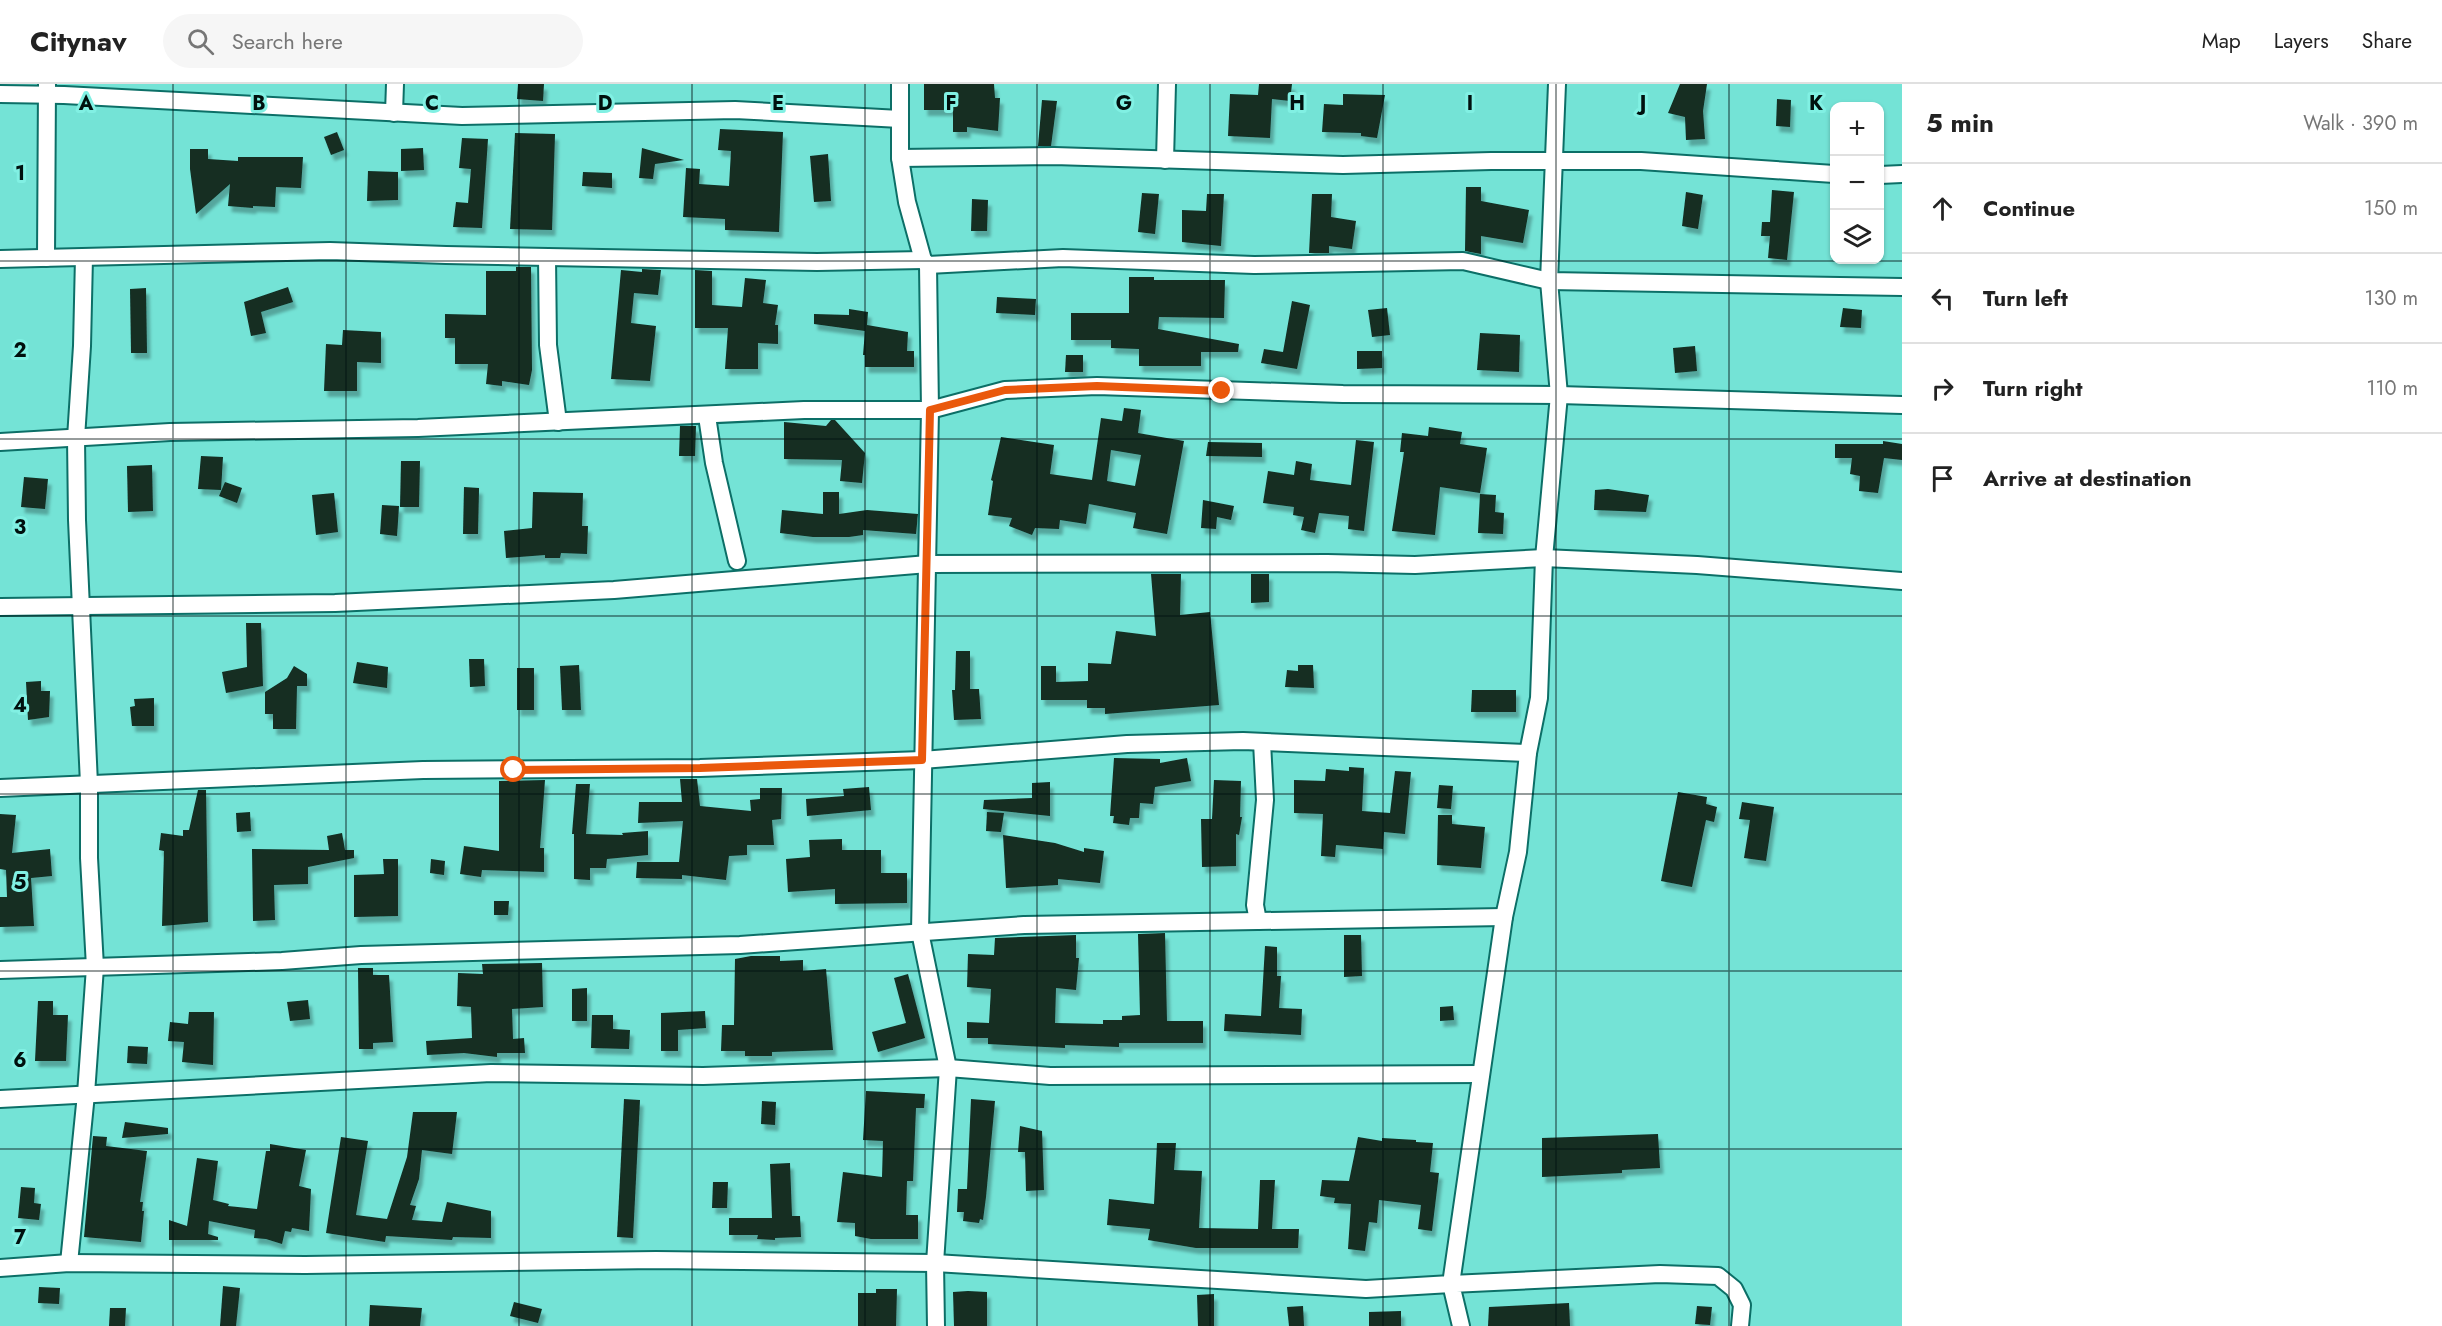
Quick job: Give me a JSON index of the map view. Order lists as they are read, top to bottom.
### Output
{
  "page": {
    "header": "Citynav",
    "search": "Search here",
    "nav": ["Map", "Layers", "Share"],
    "heading": ["5 min", "Walk · 390 m"],
    "map_buttons": ["+", "−"],
    "list": [
      ["Continue", "150 m"],
      ["Turn left", "130 m"],
      ["Turn right", "110 m"],
      "Arrive at destination"
    ]
  },
  "grid": {
    "columns": [
      "A",
      "B",
      "C",
      "D",
      "E",
      "F",
      "G",
      "H",
      "I",
      "J",
      "K"
    ],
    "rows": [
      "1",
      "2",
      "3",
      "4",
      "5",
      "6",
      "7"
    ]
  }
}
